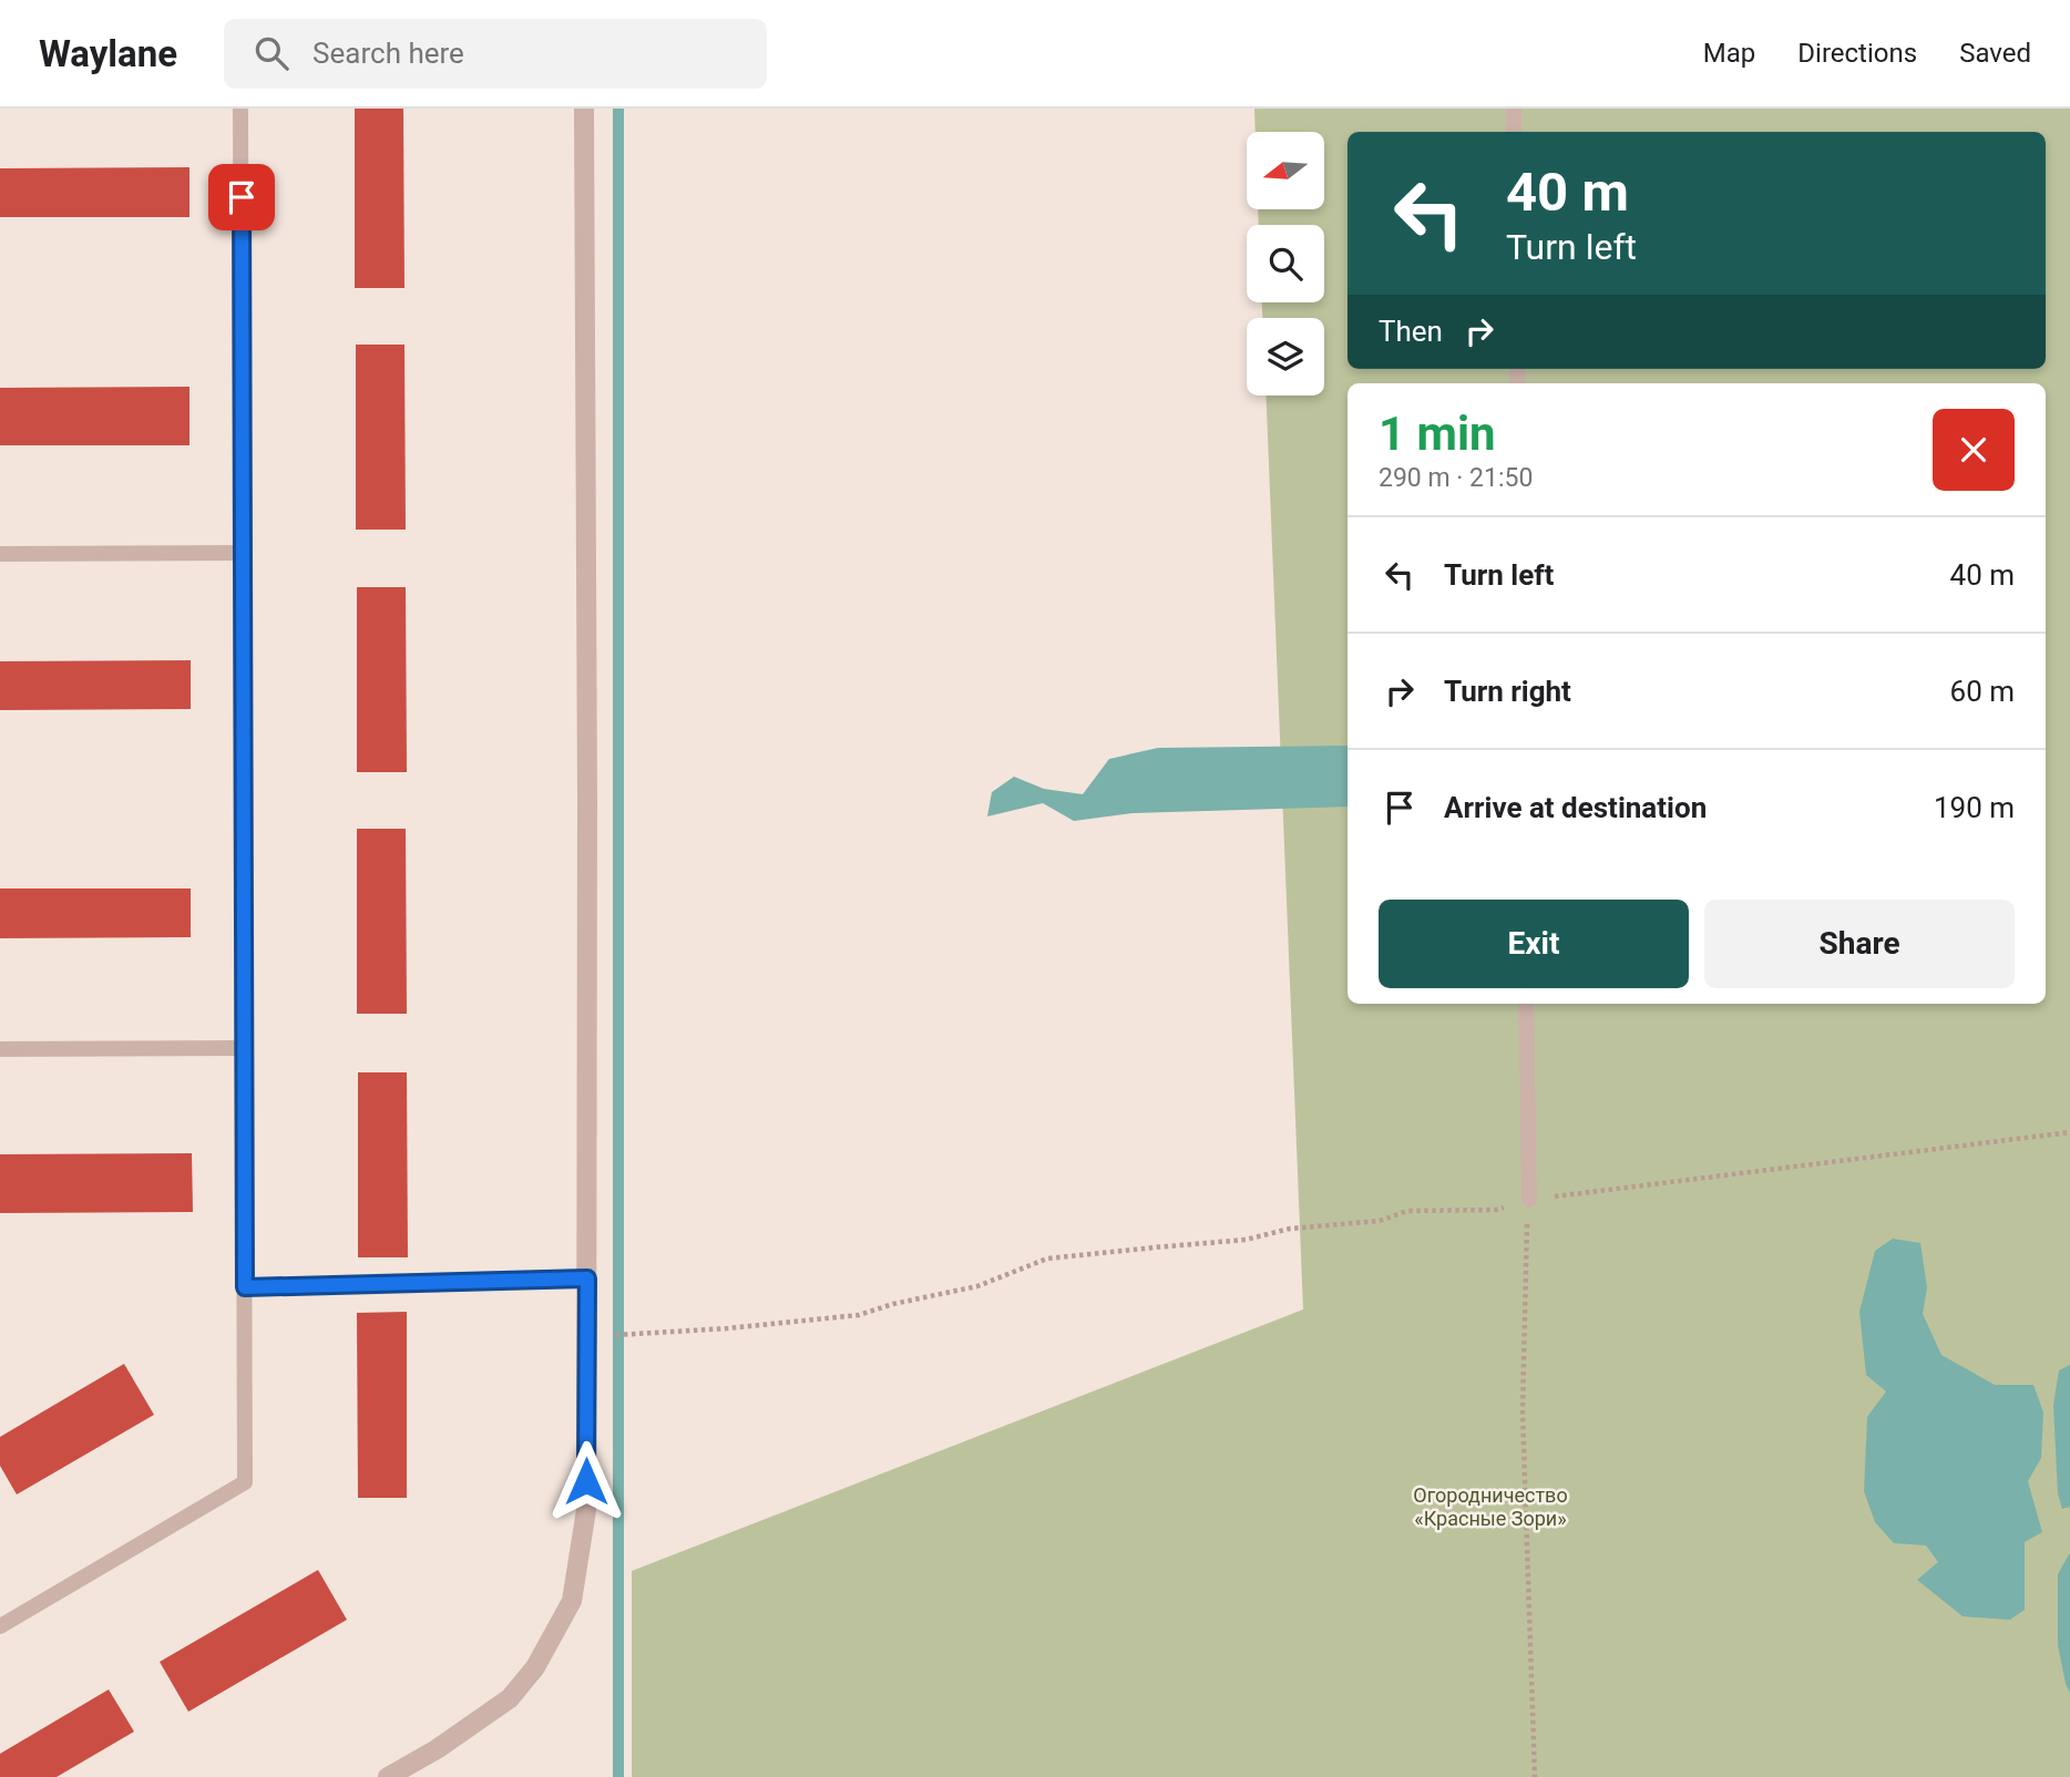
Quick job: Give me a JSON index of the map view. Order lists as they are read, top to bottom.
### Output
{
  "parks": ["Огородничество «Красные Зори»"],
  "north": "left",
  "page": {
    "header": "Waylane",
    "search": "Search here",
    "nav": ["Map", "Directions", "Saved"],
    "turn": ["40 m", "Turn left"],
    "then": "Then",
    "heading": ["1 min", "290 m · 21:50"],
    "list": [
      {
        "name": "Turn left",
        "value": "40 m"
      },
      {
        "name": "Turn right",
        "value": "60 m"
      },
      {
        "name": "Arrive at destination",
        "value": "190 m"
      }
    ],
    "buttons": ["Exit", "Share"]
  }
}
